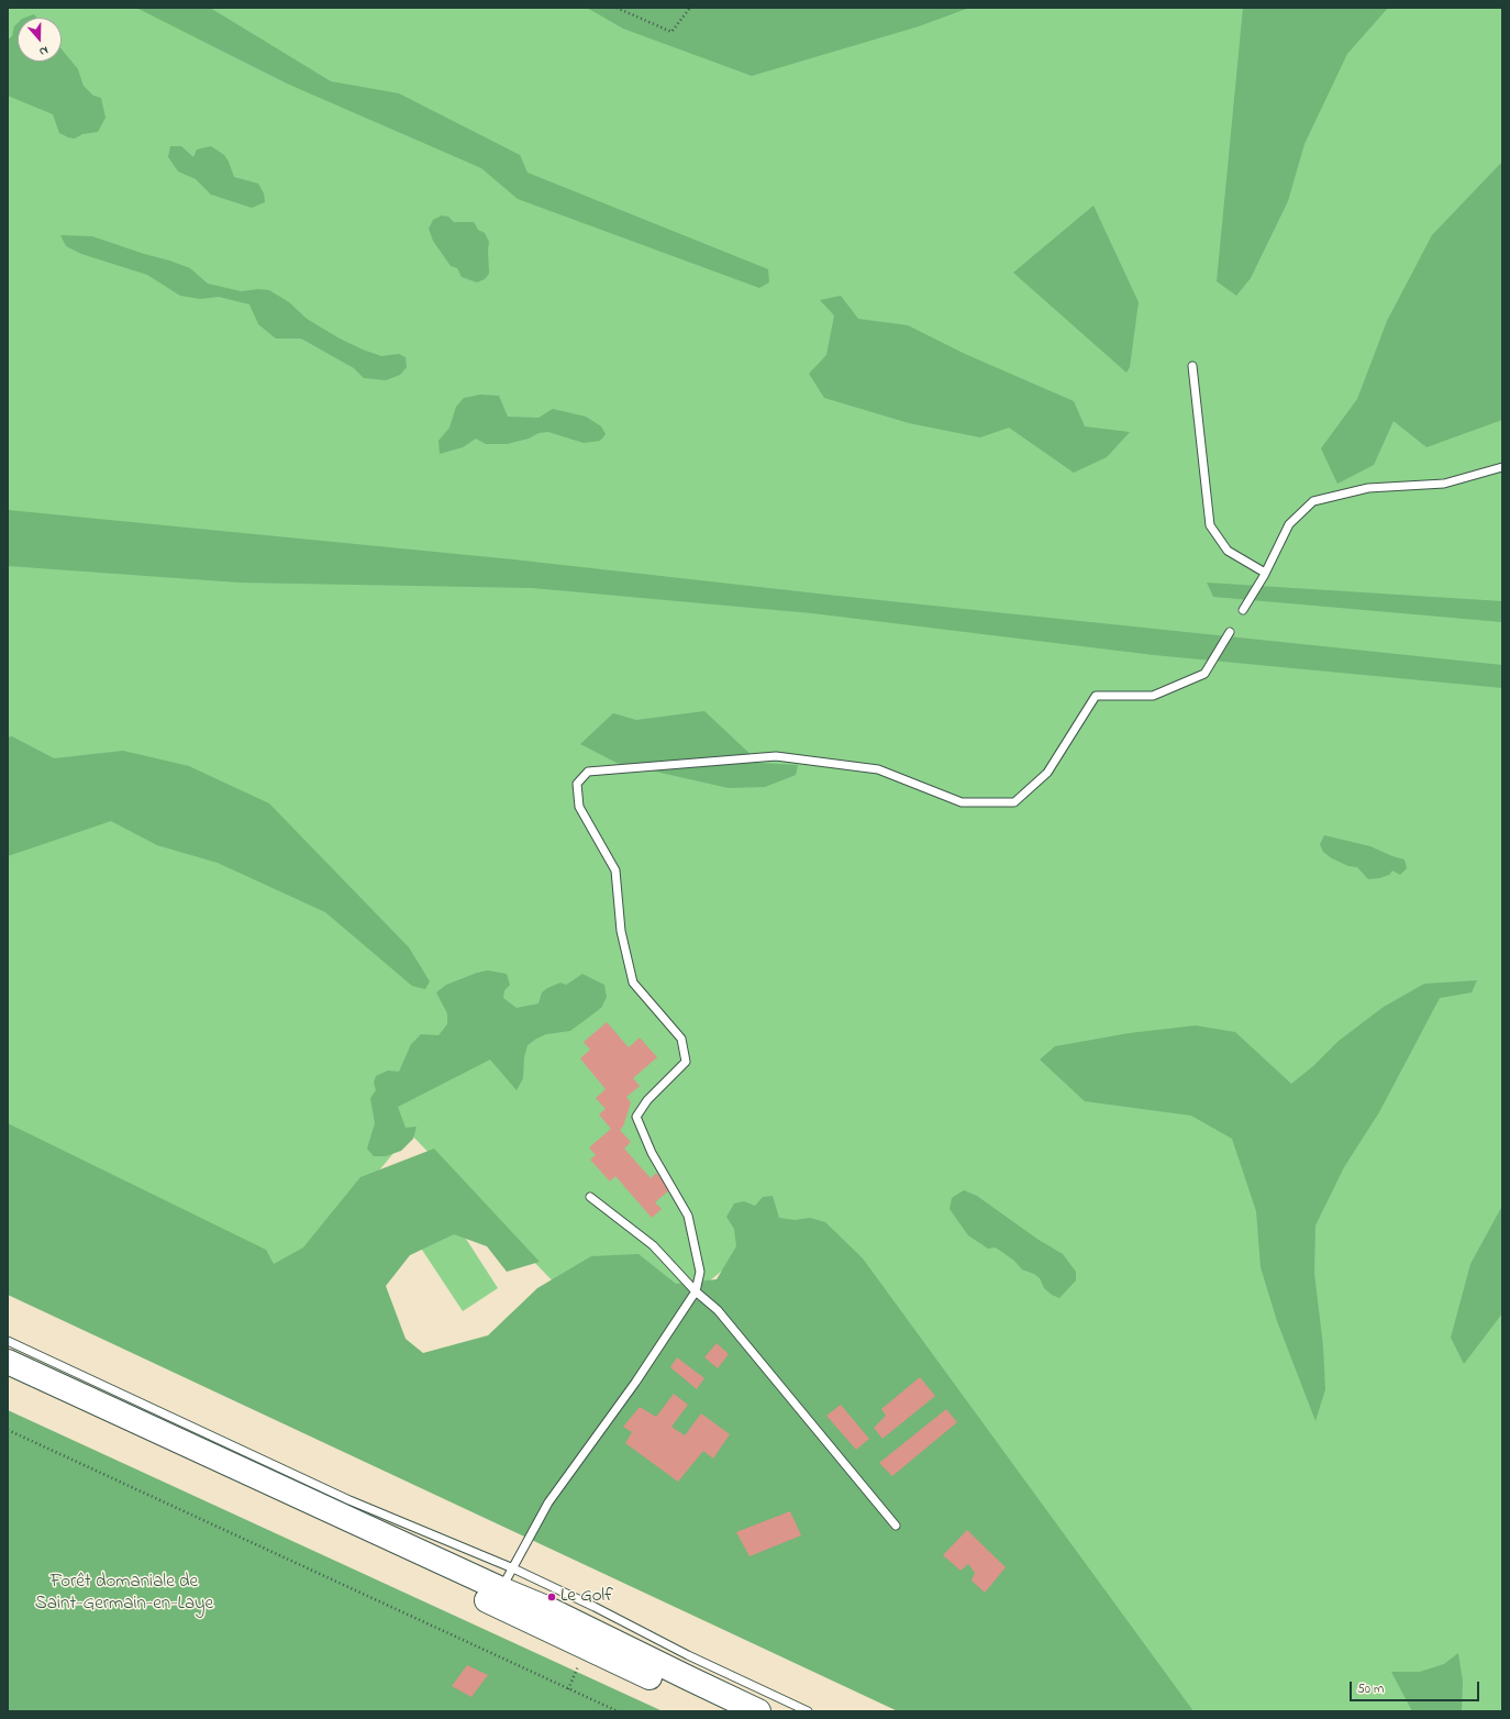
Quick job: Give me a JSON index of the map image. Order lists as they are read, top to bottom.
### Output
{
  "parks": ["Forêt domaniale de Saint-Germain-en-Laye"],
  "places": ["Le Golf"],
  "scale_bar": "50 m",
  "north": "bottom"
}
